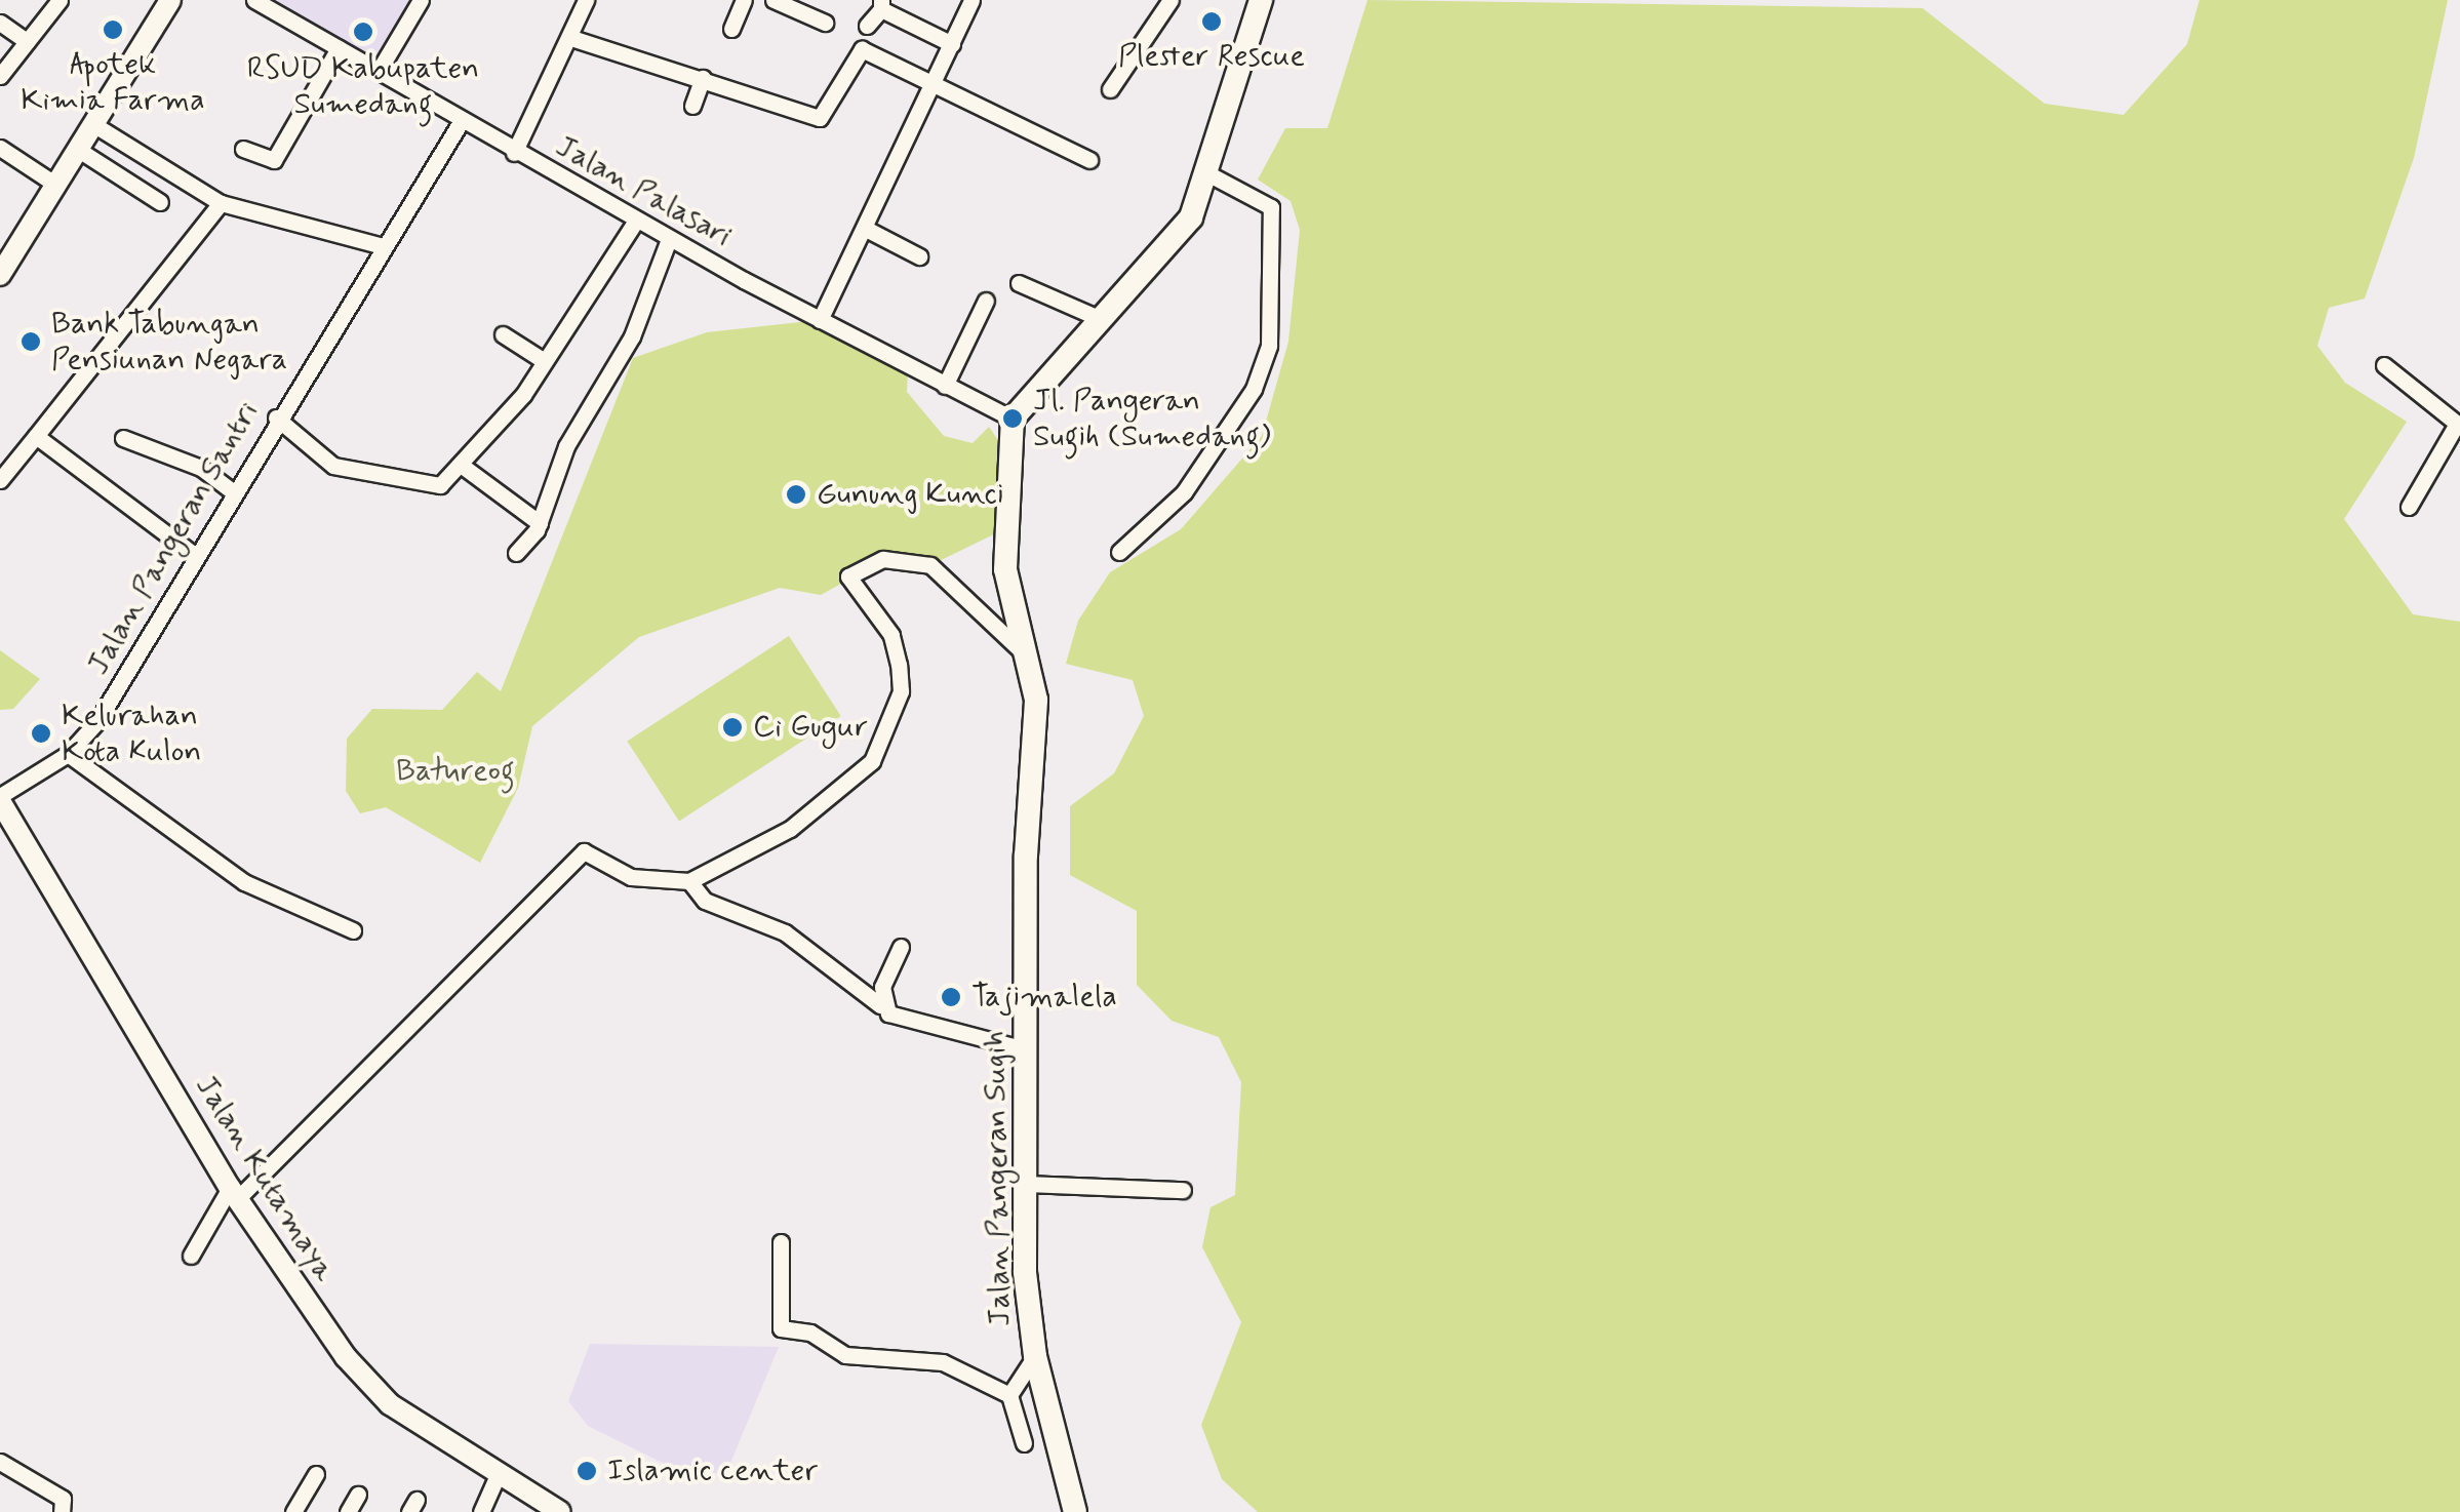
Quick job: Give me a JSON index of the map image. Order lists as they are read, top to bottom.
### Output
{
  "streets": {
    "highway": ["Jalan Pangeran Sugih"],
    "main road": ["Jalan Kutamaya"],
    "street": ["Jalan Palasari", "Jalan Pangeran Santri"]
  },
  "crossings": [
    ["Jalan Palasari", "Jalan Pangeran Santri"],
    ["Jalan Palasari", "Jalan Pangeran Sugih"],
    ["Jalan Pangeran Santri", "Jalan Kutamaya"]
  ],
  "parks": ["Batureog"],
  "places": [
    "Plester Rescue",
    "Apotek Kimia Farma",
    "RSUD Kabupaten Sumedang",
    "Bank Tabungan Pensiunan Negara",
    "Jl. Pangeran Sugih (Sumedang)",
    "Gunung Kunci",
    "Ci Gugur",
    "Kelurahan Kota Kulon",
    "Tajimalela",
    "Islamic center"
  ]
}
